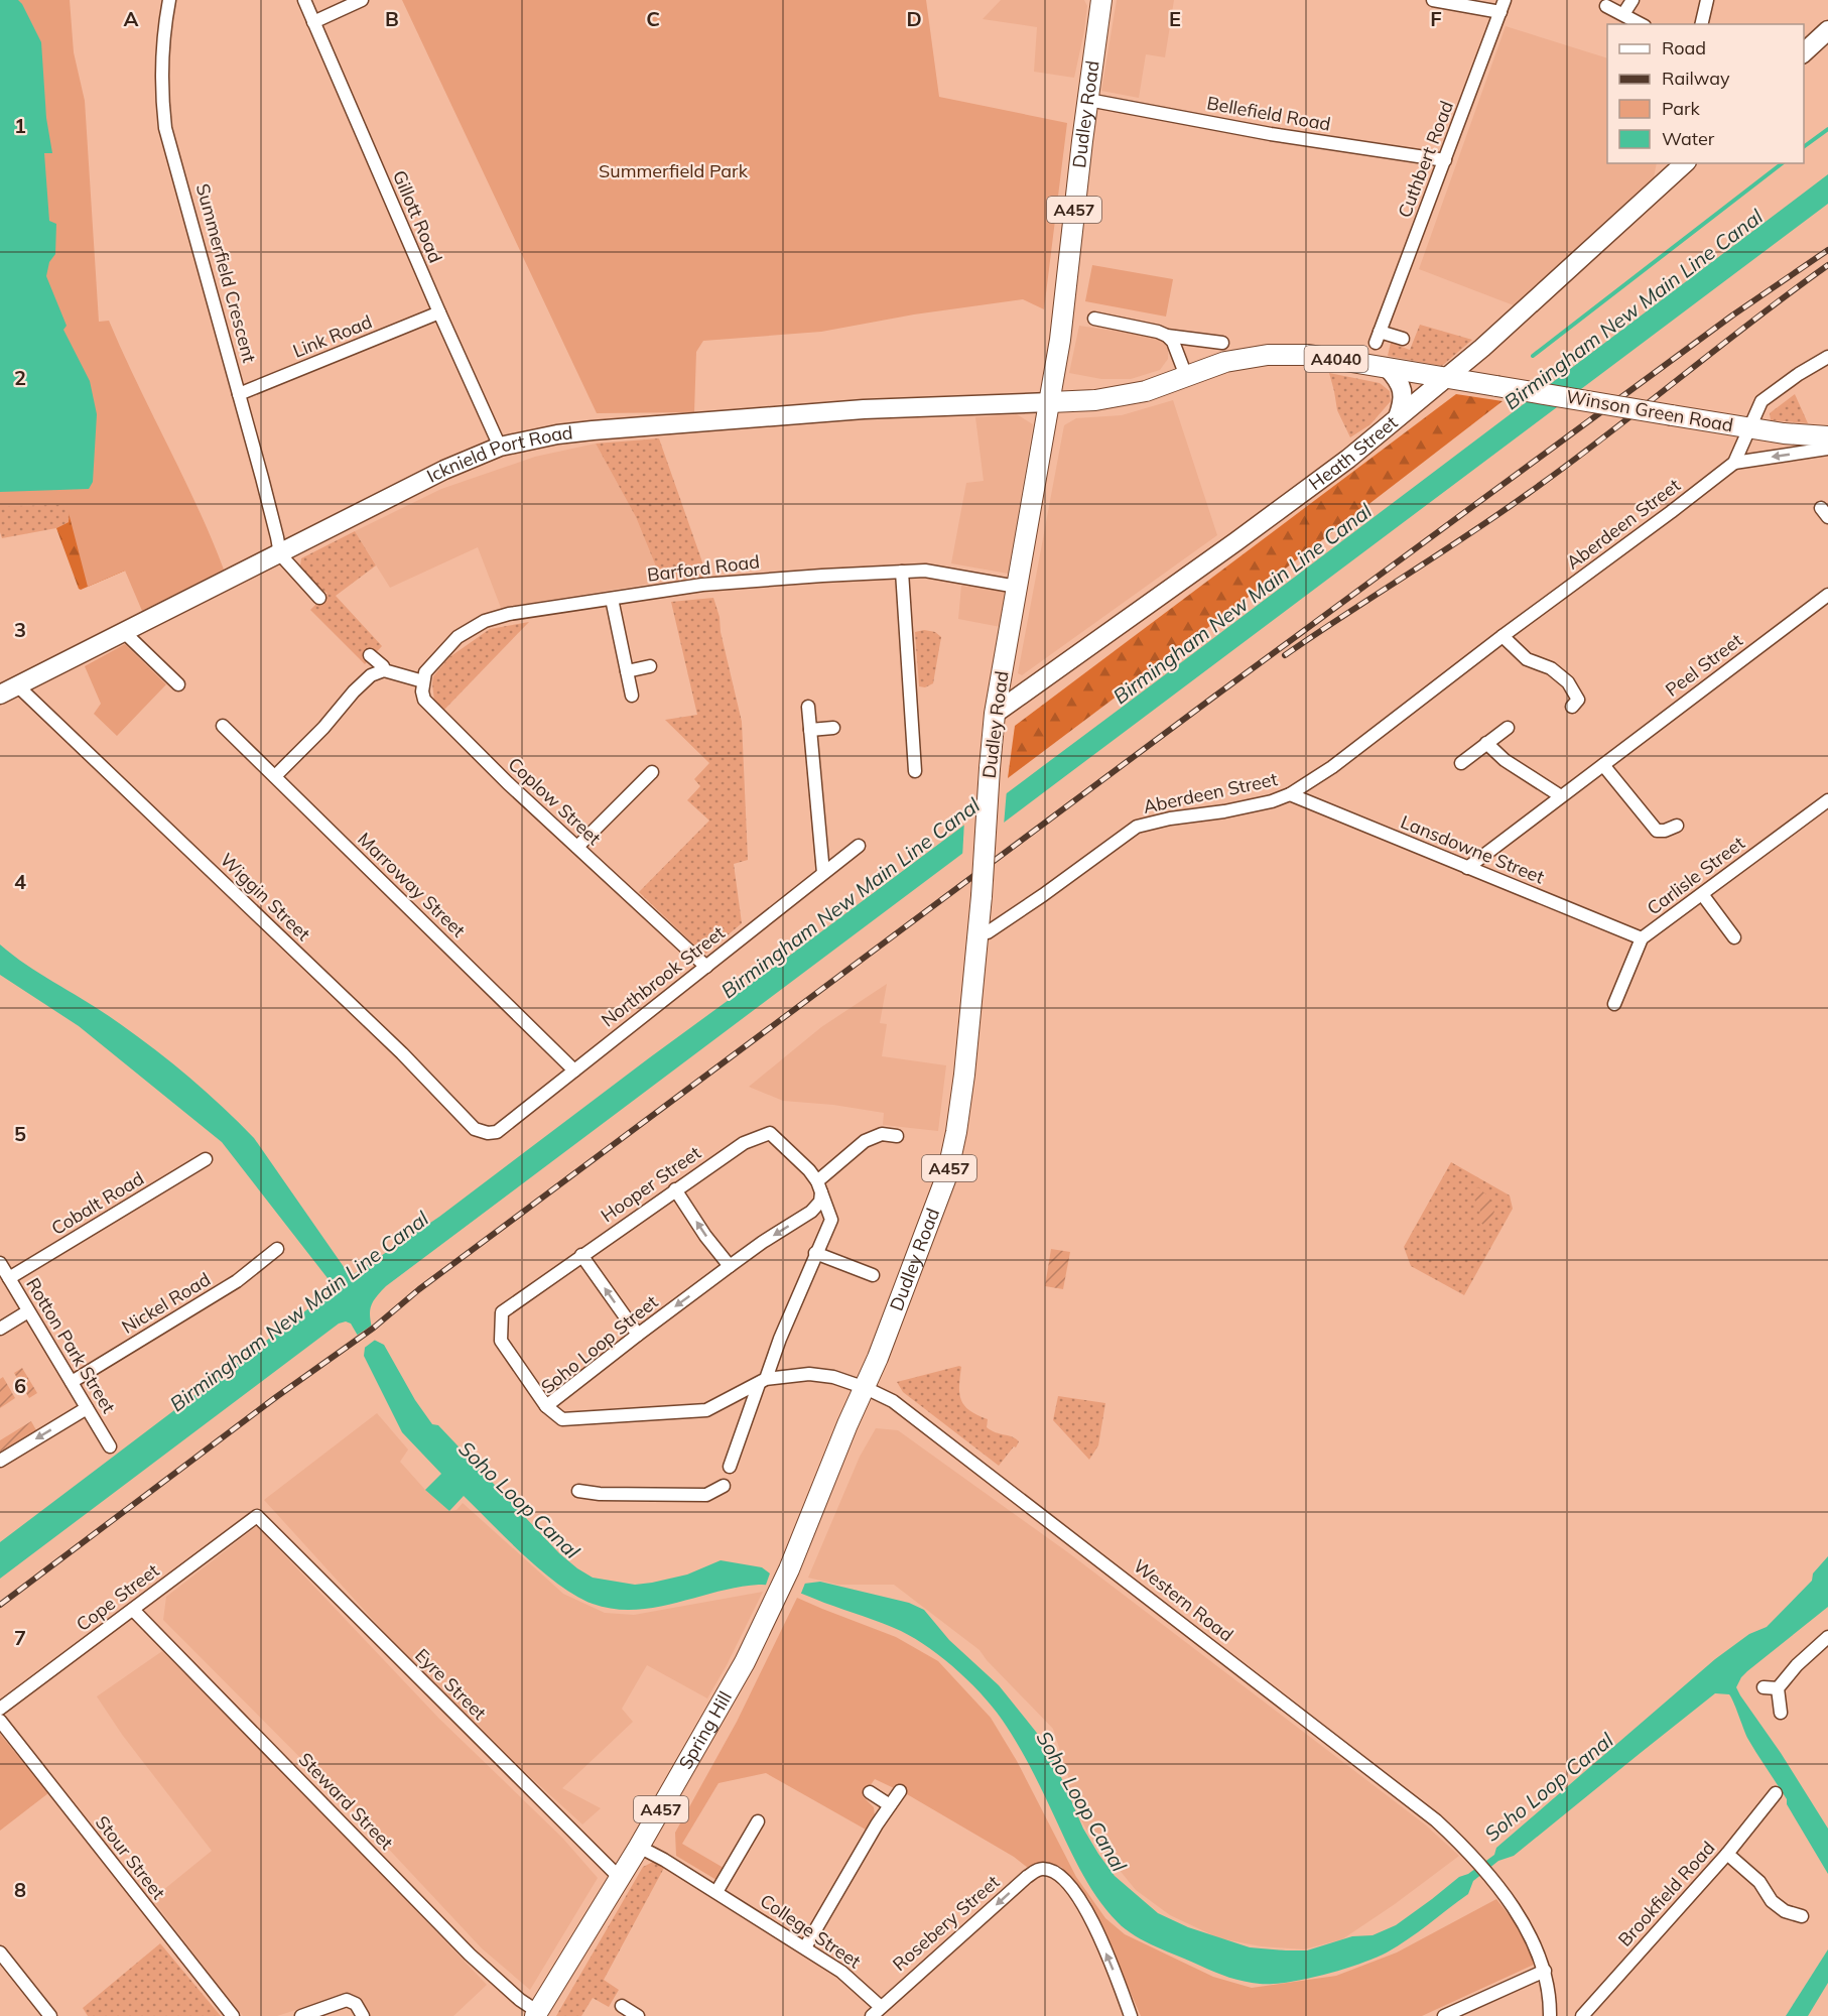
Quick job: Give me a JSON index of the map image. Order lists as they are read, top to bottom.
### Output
{
  "streets": {
    "main road": [
      "Dudley Road",
      "A457",
      "A4040",
      "Winson Green Road",
      "Heath Street",
      "Icknield Port Road",
      "Spring Hill"
    ],
    "street": [
      "Bellefield Road",
      "Cuthbert Road",
      "Gillott Road",
      "Summerfield Crescent",
      "Link Road",
      "Aberdeen Street",
      "Barford Road",
      "Peel Street",
      "Coplow Street",
      "Lansdowne Street",
      "Carlisle Street",
      "Marroway Street",
      "Wiggin Street",
      "Northbrook Street",
      "Hooper Street",
      "Cobalt Road",
      "Nickel Road",
      "Soho Loop Street",
      "Rotton Park Street",
      "Cope Street",
      "Western Road",
      "Eyre Street",
      "Steward Street",
      "Stour Street",
      "Brookfield Road",
      "Rosebery Street",
      "College Street"
    ]
  },
  "crossings": [
    ["Bellefield Road", "Dudley Road"],
    ["Bellefield Road", "Cuthbert Road"],
    ["Dudley Road", "Winson Green Road"],
    ["Dudley Road", "Heath Street"],
    ["Dudley Road", "Icknield Port Road"],
    ["Dudley Road", "Aberdeen Street"],
    ["Dudley Road", "Barford Road"],
    ["Dudley Road", "Soho Loop Street"],
    ["Dudley Road", "Western Road"],
    ["Dudley Road", "Spring Hill"],
    ["Gillott Road", "Link Road"],
    ["Gillott Road", "Icknield Port Road"],
    ["Summerfield Crescent", "Link Road"],
    ["Summerfield Crescent", "Icknield Port Road"],
    ["Winson Green Road", "Heath Street"],
    ["Winson Green Road", "Icknield Port Road"],
    ["Winson Green Road", "Aberdeen Street"],
    ["Icknield Port Road", "Wiggin Street"],
    ["Aberdeen Street", "Lansdowne Street"],
    ["Barford Road", "Coplow Street"],
    ["Peel Street", "Lansdowne Street"],
    ["Coplow Street", "Northbrook Street"],
    ["Lansdowne Street", "Carlisle Street"],
    ["Marroway Street", "Northbrook Street"],
    ["Wiggin Street", "Northbrook Street"],
    ["Hooper Street", "Soho Loop Street"],
    ["Cobalt Road", "Rotton Park Street"],
    ["Nickel Road", "Rotton Park Street"],
    ["Soho Loop Street", "Western Road"],
    ["Cope Street", "Eyre Street"],
    ["Cope Street", "Steward Street"],
    ["Eyre Street", "Spring Hill"],
    ["Spring Hill", "Steward Street"],
    ["Spring Hill", "College Street"],
    ["Rosebery Street", "College Street"]
  ],
  "water": ["Birmingham New Main Line Canal", "Soho Loop Canal"],
  "parks": ["Summerfield Park"],
  "legend": [
    "Road",
    "Railway",
    "Park",
    "Water"
  ],
  "grid": {
    "columns": [
      "A",
      "B",
      "C",
      "D",
      "E",
      "F"
    ],
    "rows": [
      "1",
      "2",
      "3",
      "4",
      "5",
      "6",
      "7",
      "8"
    ]
  }
}
